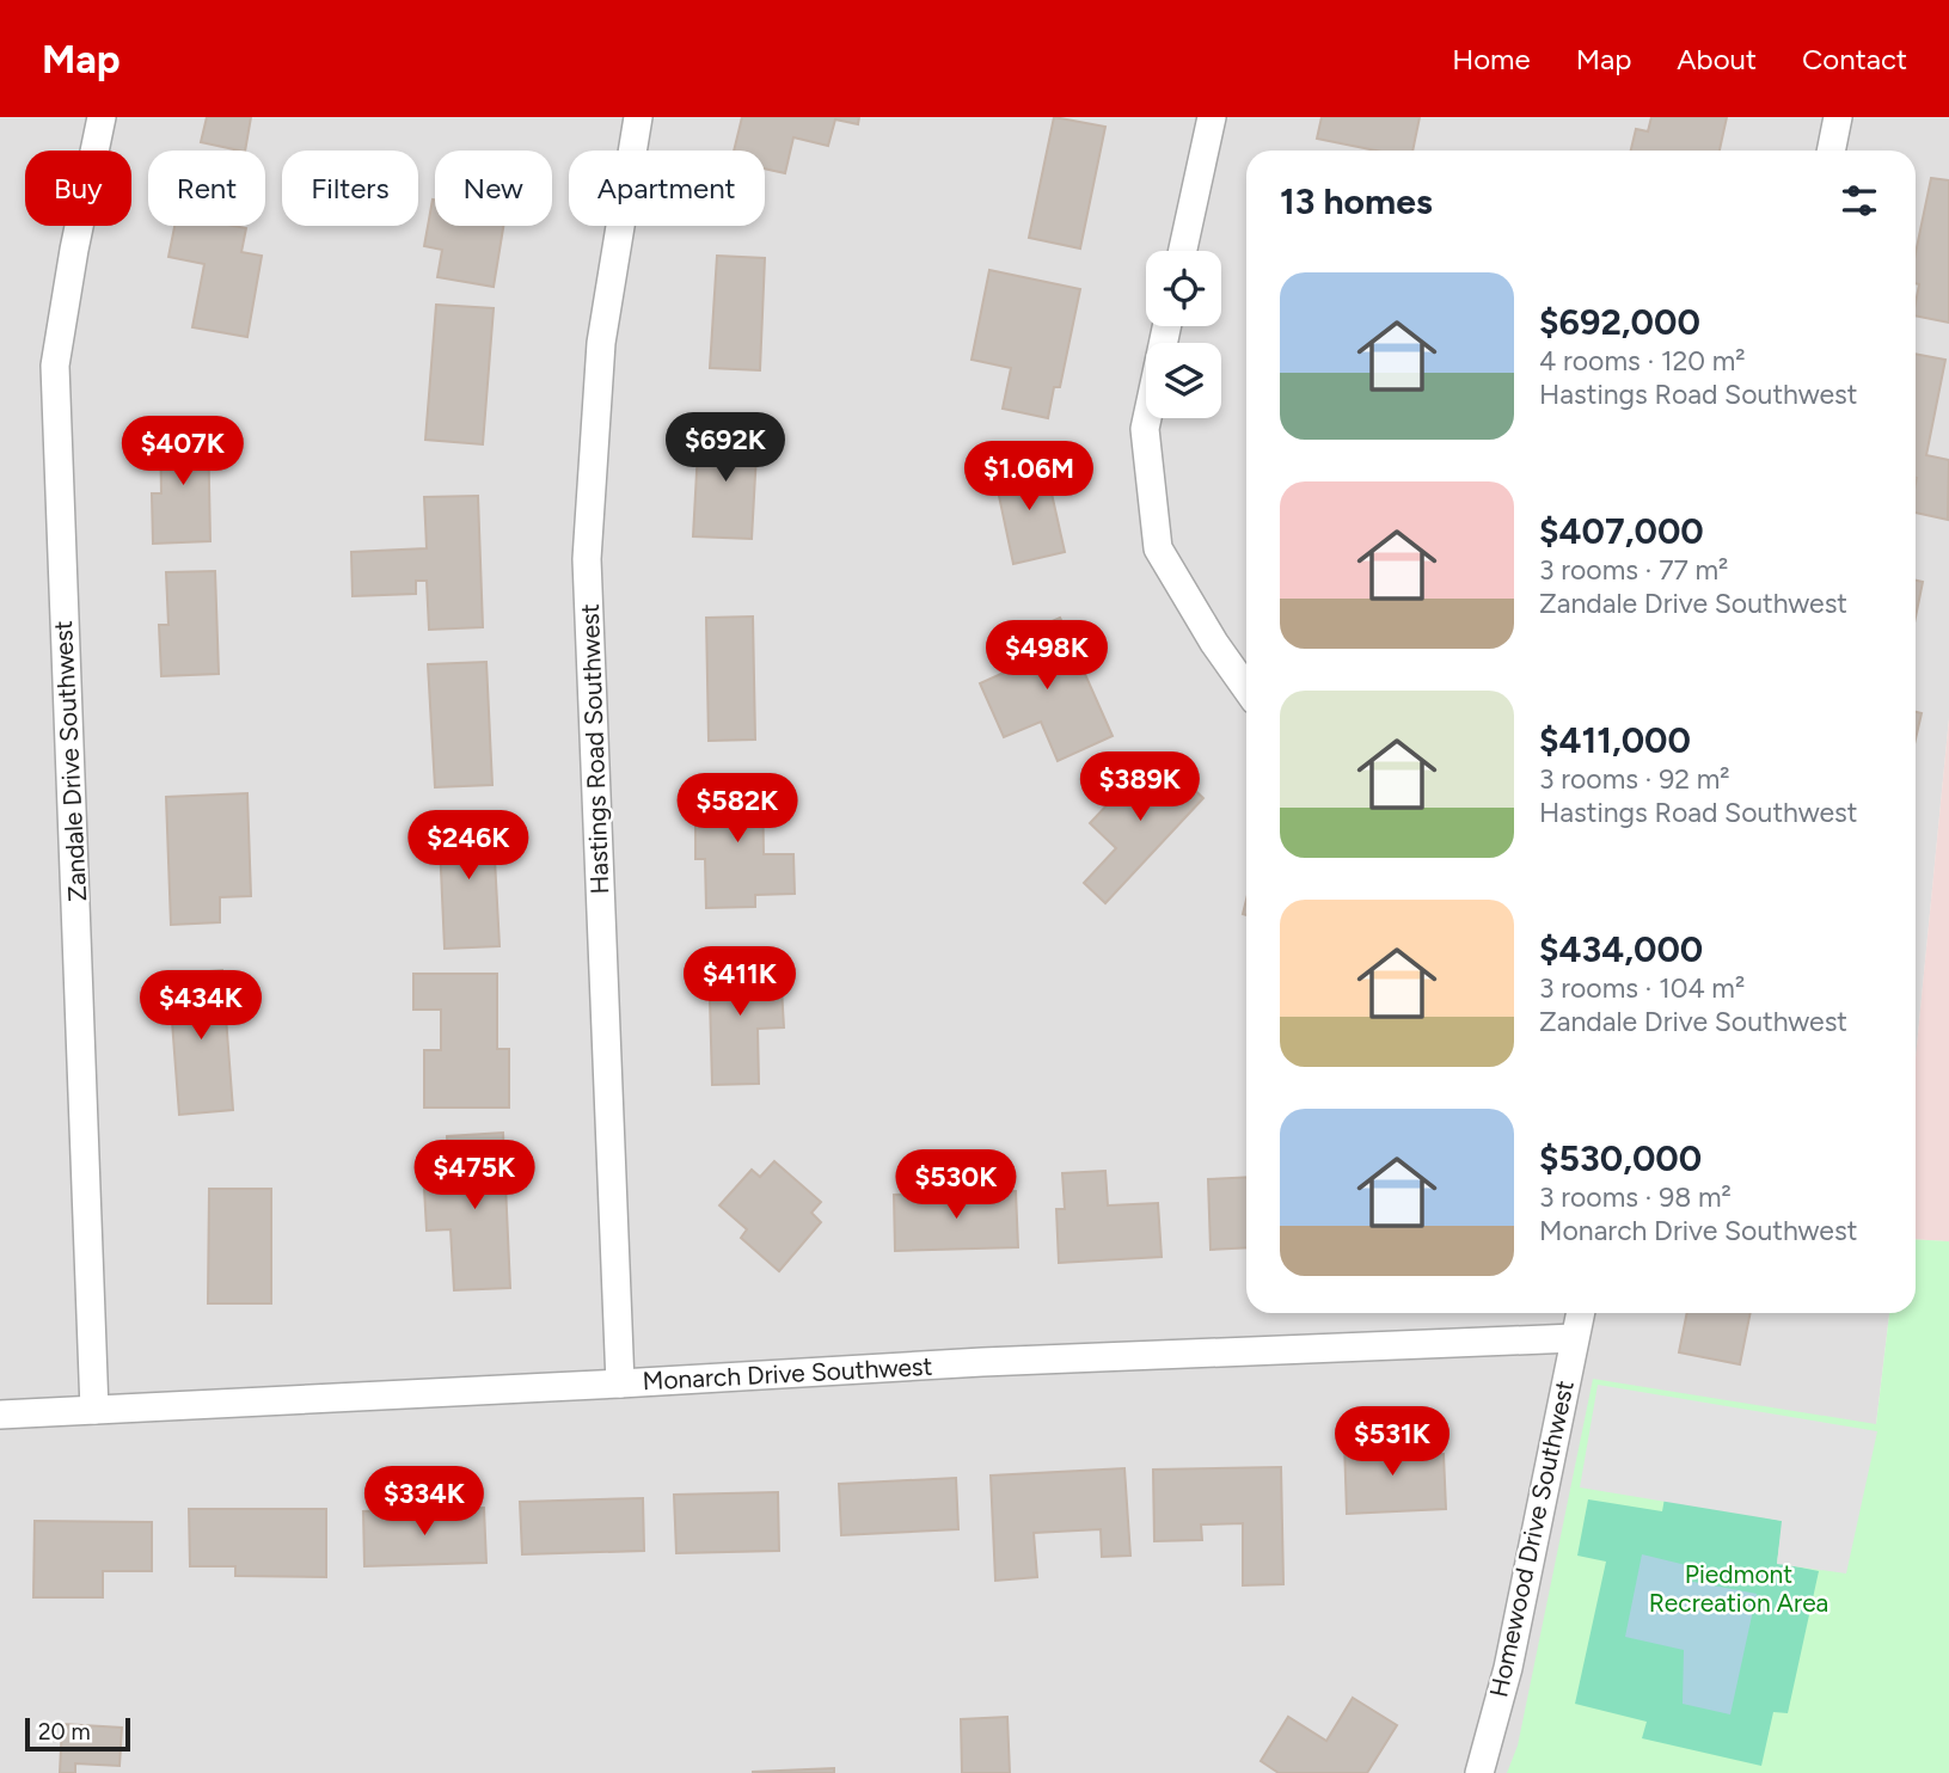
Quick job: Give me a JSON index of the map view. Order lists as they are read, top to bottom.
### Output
{
  "streets": {
    "street": [
      "Hastings Road Southwest",
      "Zandale Drive Southwest",
      "Monarch Drive Southwest",
      "Homewood Drive Southwest"
    ]
  },
  "crossings": [
    ["Hastings Road Southwest", "Monarch Drive Southwest"],
    ["Zandale Drive Southwest", "Monarch Drive Southwest"],
    ["Monarch Drive Southwest", "Homewood Drive Southwest"]
  ],
  "parks": ["Piedmont Recreation Area"],
  "scale_bar": "20 m",
  "page": {
    "header": "Map",
    "nav": [
      "Home",
      "Map",
      "About",
      "Contact"
    ],
    "chip": [
      "Buy",
      "Rent",
      "Filters",
      "New",
      "Apartment"
    ],
    "heading": "13 homes",
    "list": [
      {
        "name": "$692,000",
        "note": "4 rooms · 120 m² · Hastings Road Southwest"
      },
      {
        "name": "$407,000",
        "note": "3 rooms · 77 m² · Zandale Drive Southwest"
      },
      {
        "name": "$411,000",
        "note": "3 rooms · 92 m² · Hastings Road Southwest"
      },
      {
        "name": "$434,000",
        "note": "3 rooms · 104 m² · Zandale Drive Southwest"
      },
      {
        "name": "$530,000",
        "note": "3 rooms · 98 m² · Monarch Drive Southwest"
      }
    ],
    "price": [
      "$692K",
      "$407K",
      "$1.06M",
      "$498K",
      "$389K",
      "$582K",
      "$246K",
      "$411K",
      "$434K",
      "$475K",
      "$530K",
      "$531K",
      "$334K"
    ],
    "scale": "20 m"
  }
}
